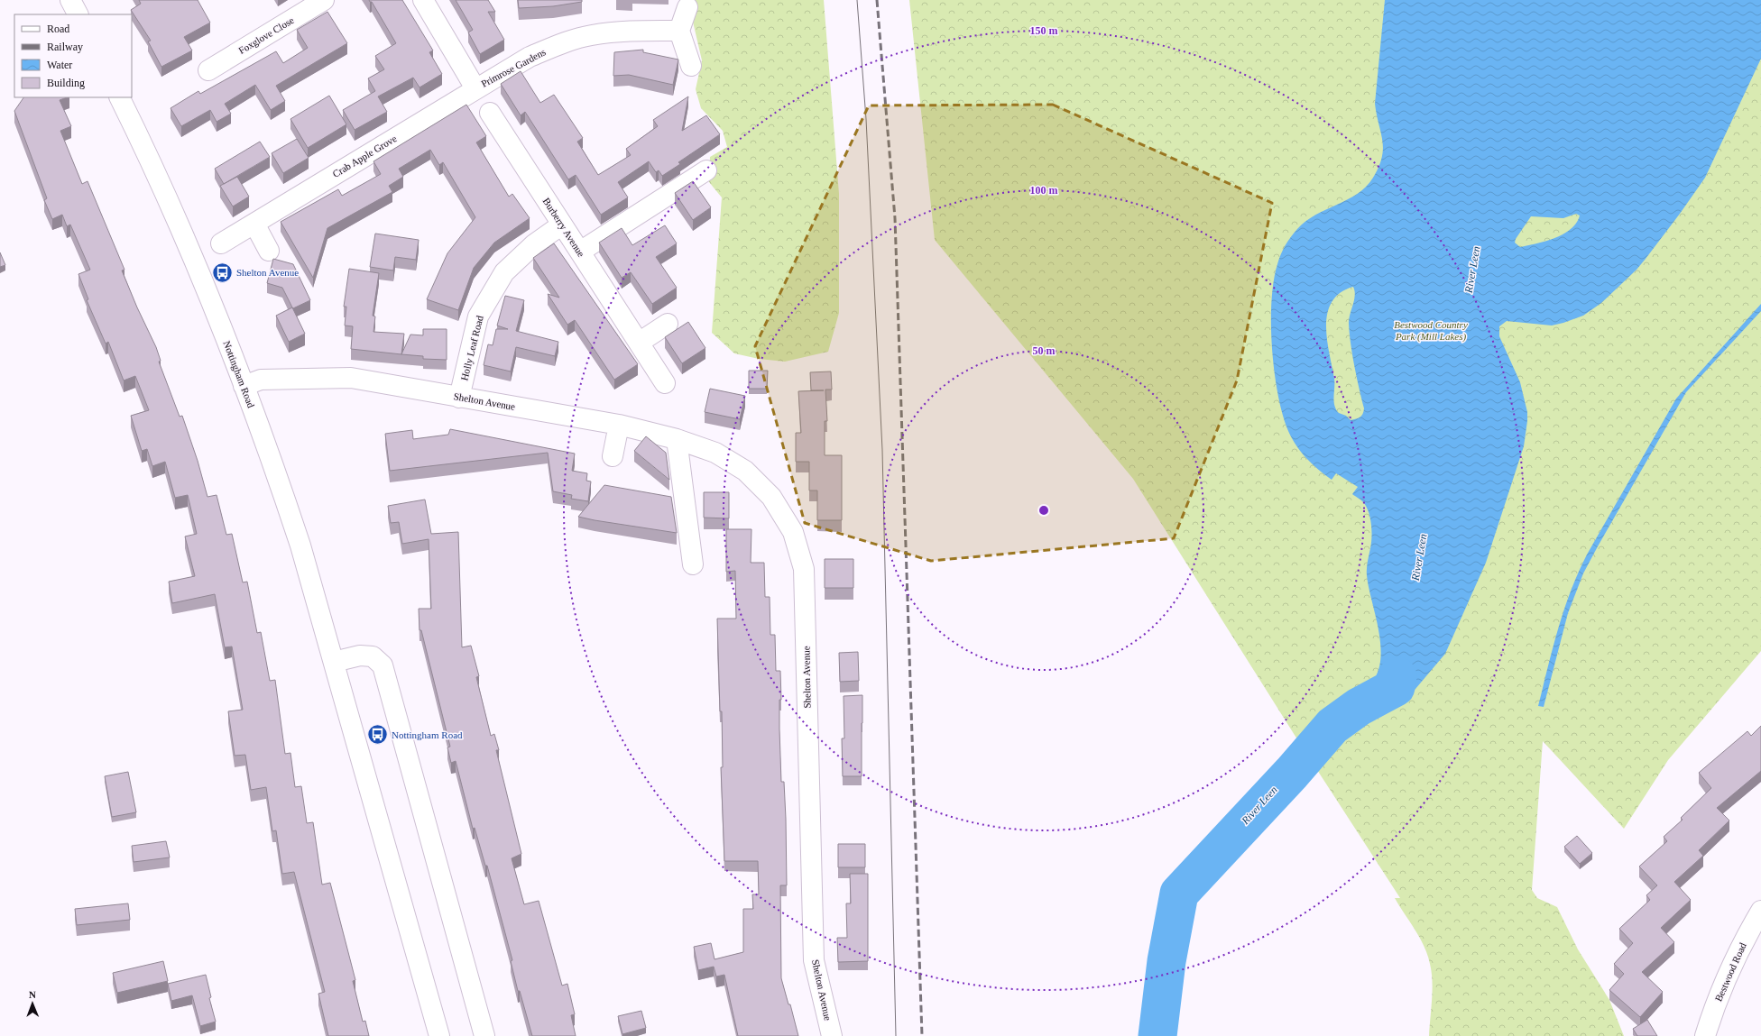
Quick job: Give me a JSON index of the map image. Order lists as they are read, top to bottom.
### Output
{
  "streets": {
    "street": [
      "Foxglove Close",
      "Primrose Gardens",
      "Crab Apple Grove",
      "Burberry Avenue",
      "Holly Leaf Road",
      "Nottingham Road",
      "Shelton Avenue",
      "Bestwood Road"
    ]
  },
  "crossings": [
    ["Primrose Gardens", "Crab Apple Grove"],
    ["Burberry Avenue", "Holly Leaf Road"],
    ["Holly Leaf Road", "Shelton Avenue"],
    ["Nottingham Road", "Shelton Avenue"]
  ],
  "water": ["River Leen"],
  "parks": ["Bestwood Country Park (Mill Lakes)"],
  "places": {
    "bus stop": ["Shelton Avenue", "Nottingham Road"]
  },
  "legend": [
    "Road",
    "Railway",
    "Water",
    "Building"
  ],
  "north": "top",
  "rings": ["150 m", "100 m", "50 m"]
}
